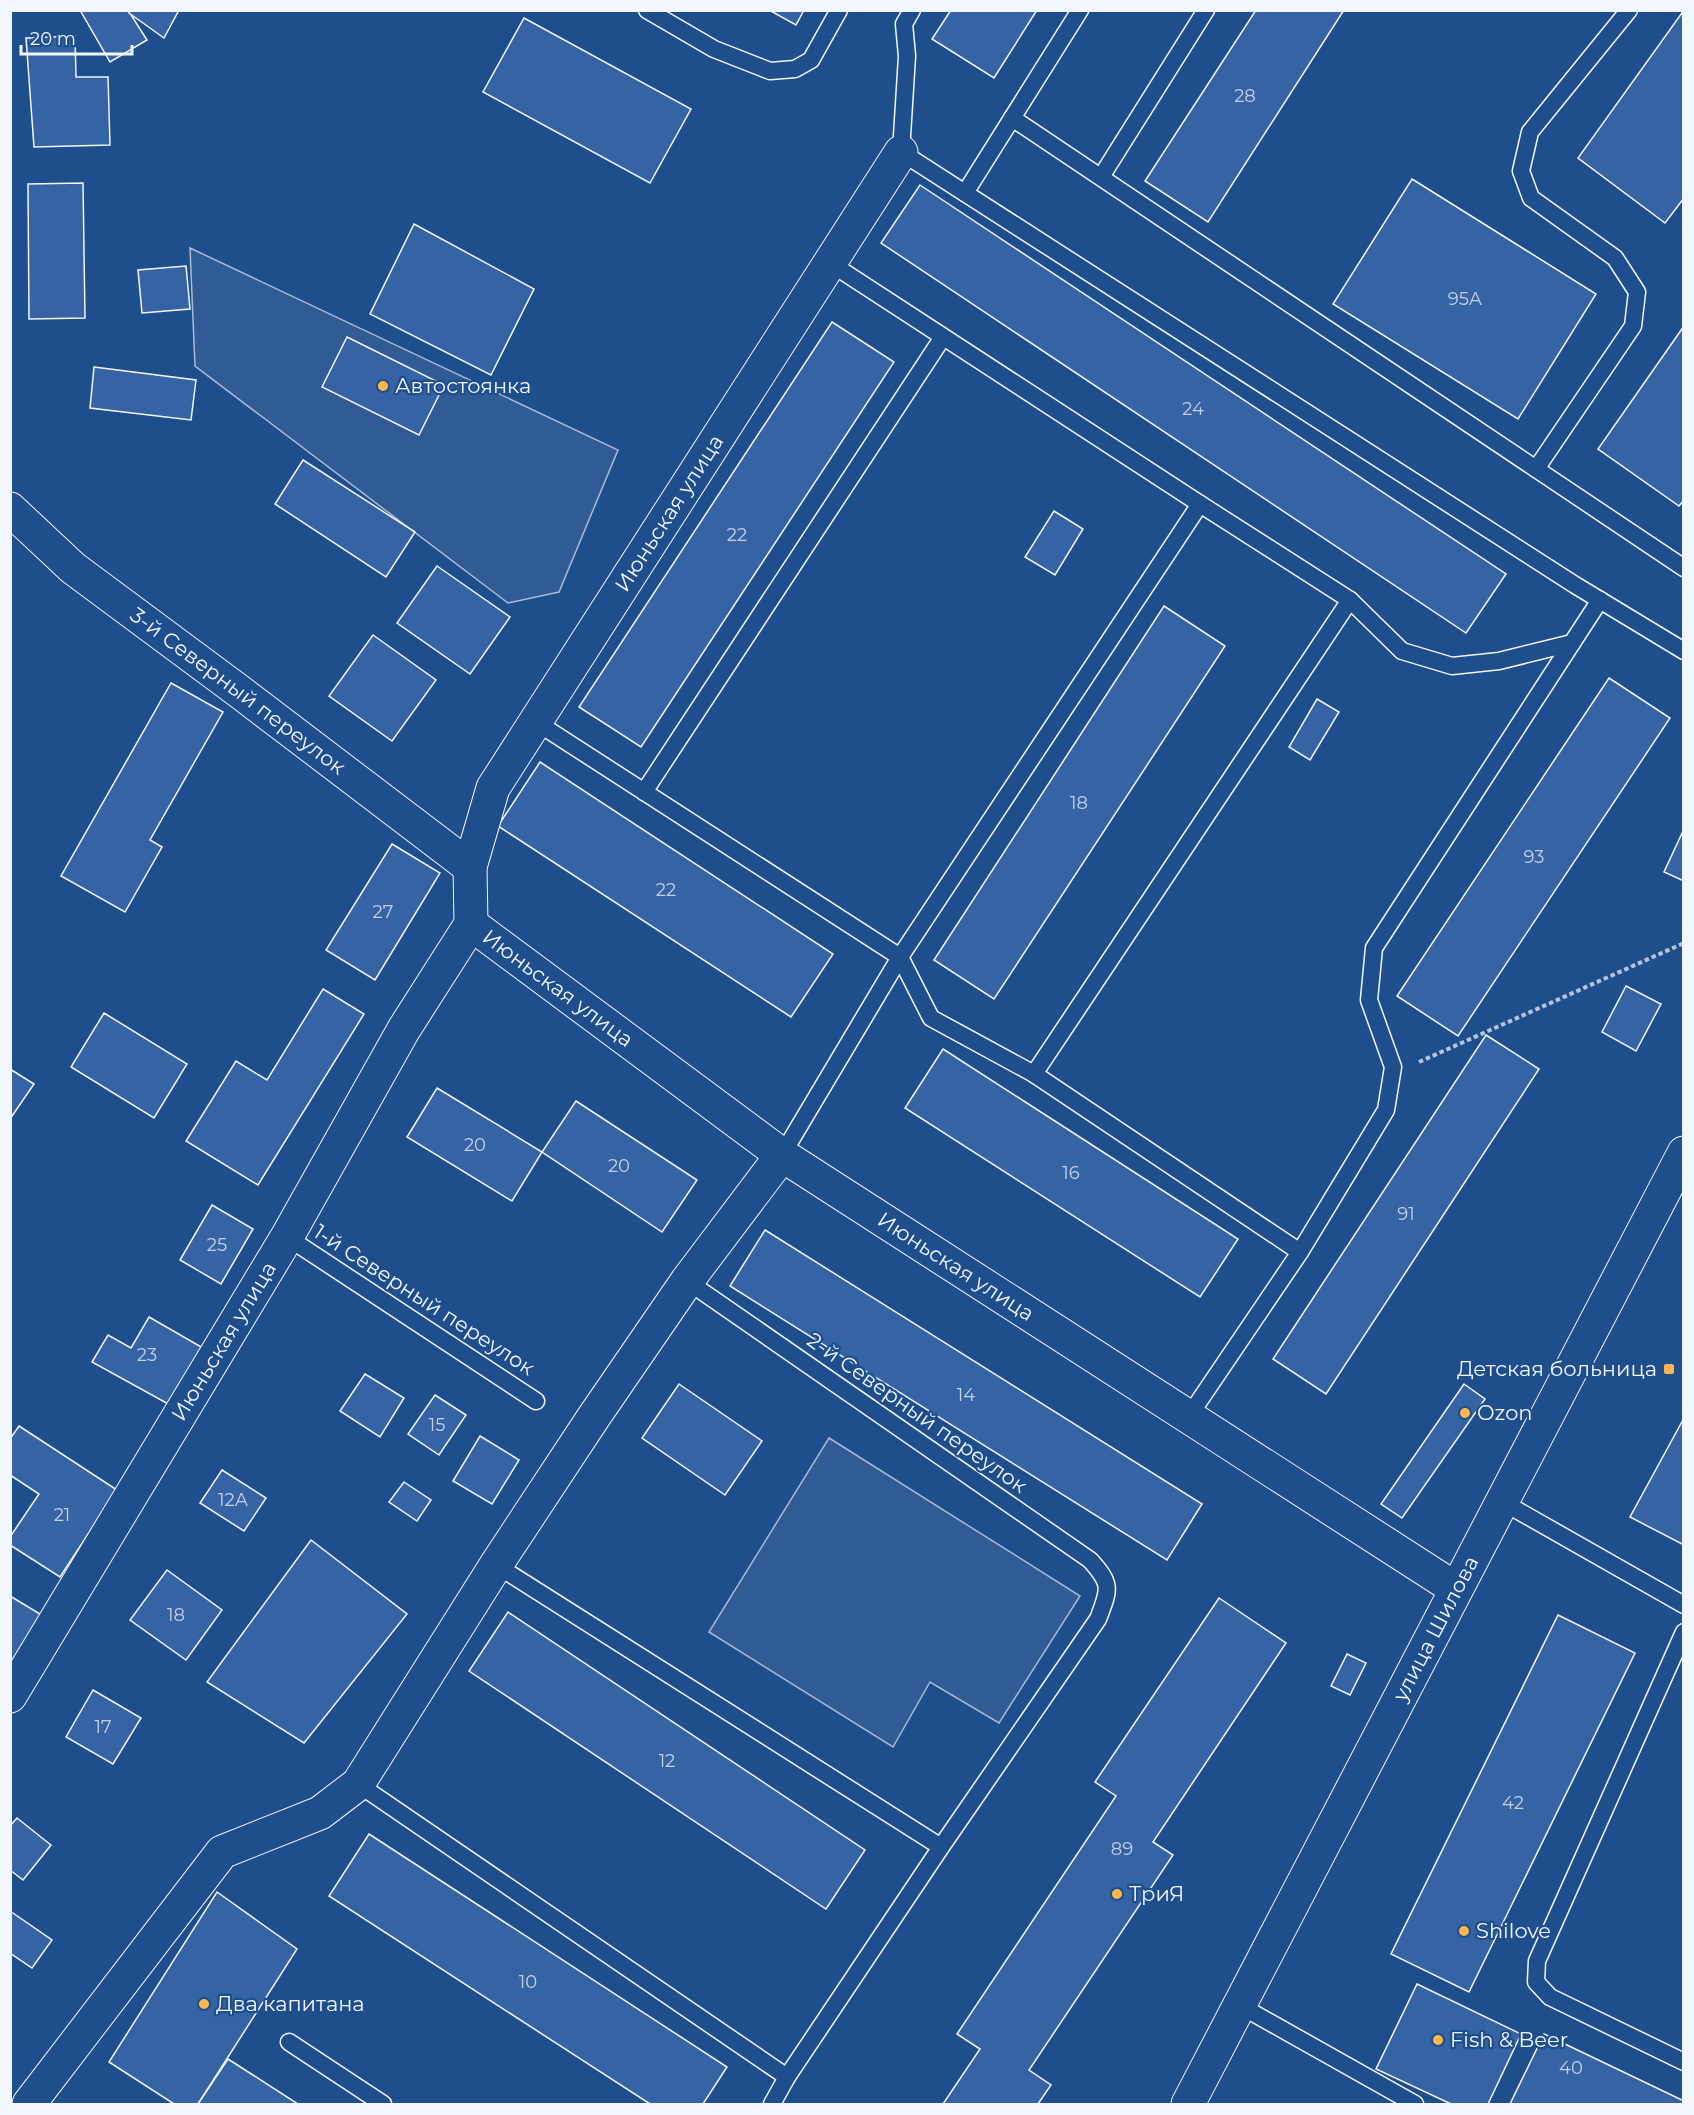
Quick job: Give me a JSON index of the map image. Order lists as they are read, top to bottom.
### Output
{
  "streets": {
    "street": ["Июньская улица", "3-й Северный переулок", "улица Шилова"],
    "lane": ["1-й Северный переулок", "2-й Северный переулок"]
  },
  "crossings": [
    ["Июньская улица", "3-й Северный переулок"],
    ["Июньская улица", "1-й Северный переулок"],
    ["Июньская улица", "улица Шилова"]
  ],
  "places": {
    "other": [
      "Автостоянка",
      "Ozon",
      "ТриЯ",
      "Shilove",
      "Два капитана",
      "Fish & Beer"
    ],
    "transit": ["Детская больница"]
  },
  "house_numbers": [
    "28",
    "95А",
    "24",
    "22",
    "18",
    "93",
    "22",
    "27",
    "20",
    "20",
    "16",
    "91",
    "25",
    "23",
    "14",
    "15",
    "12А",
    "21",
    "18",
    "17",
    "12",
    "42",
    "89",
    "10",
    "40"
  ],
  "scale_bar": "20 m"
}
